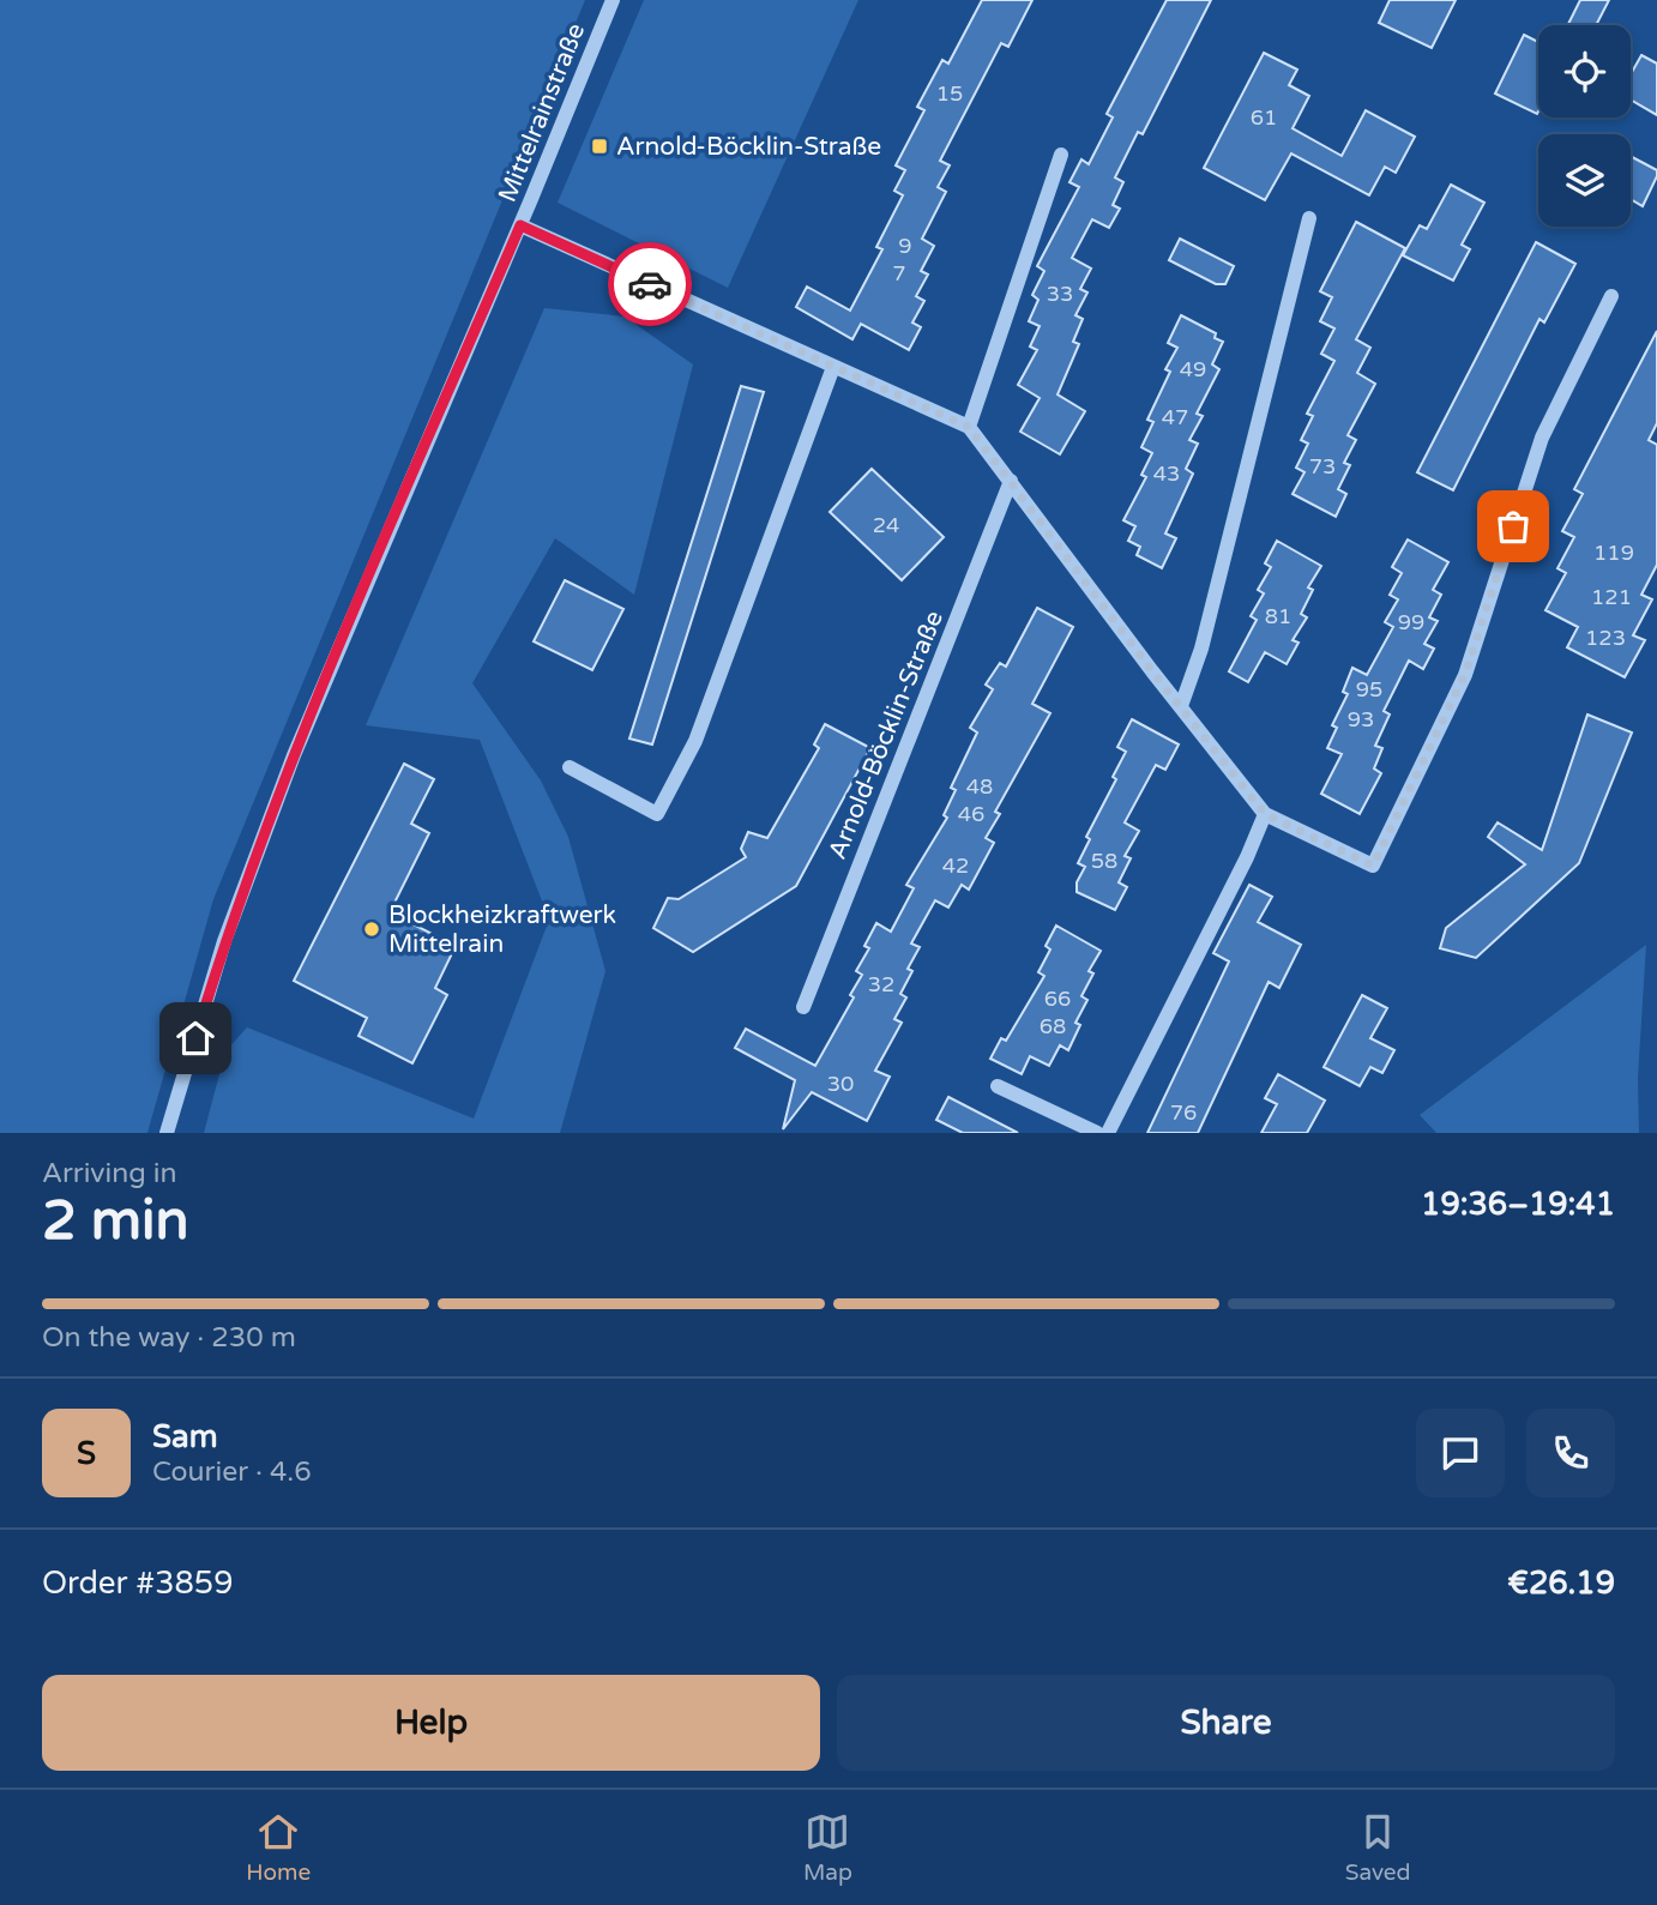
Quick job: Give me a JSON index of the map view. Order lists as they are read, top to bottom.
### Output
{
  "streets": {
    "street": ["Mittelrainstraße", "Arnold-Böcklin-Straße"]
  },
  "places": {
    "transit": ["Arnold-Böcklin-Straße"],
    "other": ["Blockheizkraftwerk Mittelrain"]
  },
  "house_numbers": [
    "15",
    "61",
    "9",
    "7",
    "33",
    "49",
    "47",
    "73",
    "43",
    "24",
    "119",
    "121",
    "81",
    "99",
    "123",
    "95",
    "93",
    "48",
    "46",
    "58",
    "42",
    "32",
    "66",
    "68",
    "30",
    "76"
  ],
  "page": {
    "heading": ["2 min", "Arriving in", "19:36–19:41"],
    "panel": [
      "Sam",
      "Courier · 4.6",
      "Order #3859",
      "€26.19"
    ],
    "bar": "On the way · 230 m",
    "round": "S",
    "buttons": ["Help", "Share"],
    "tabs": ["Home", "Map", "Saved"]
  }
}
